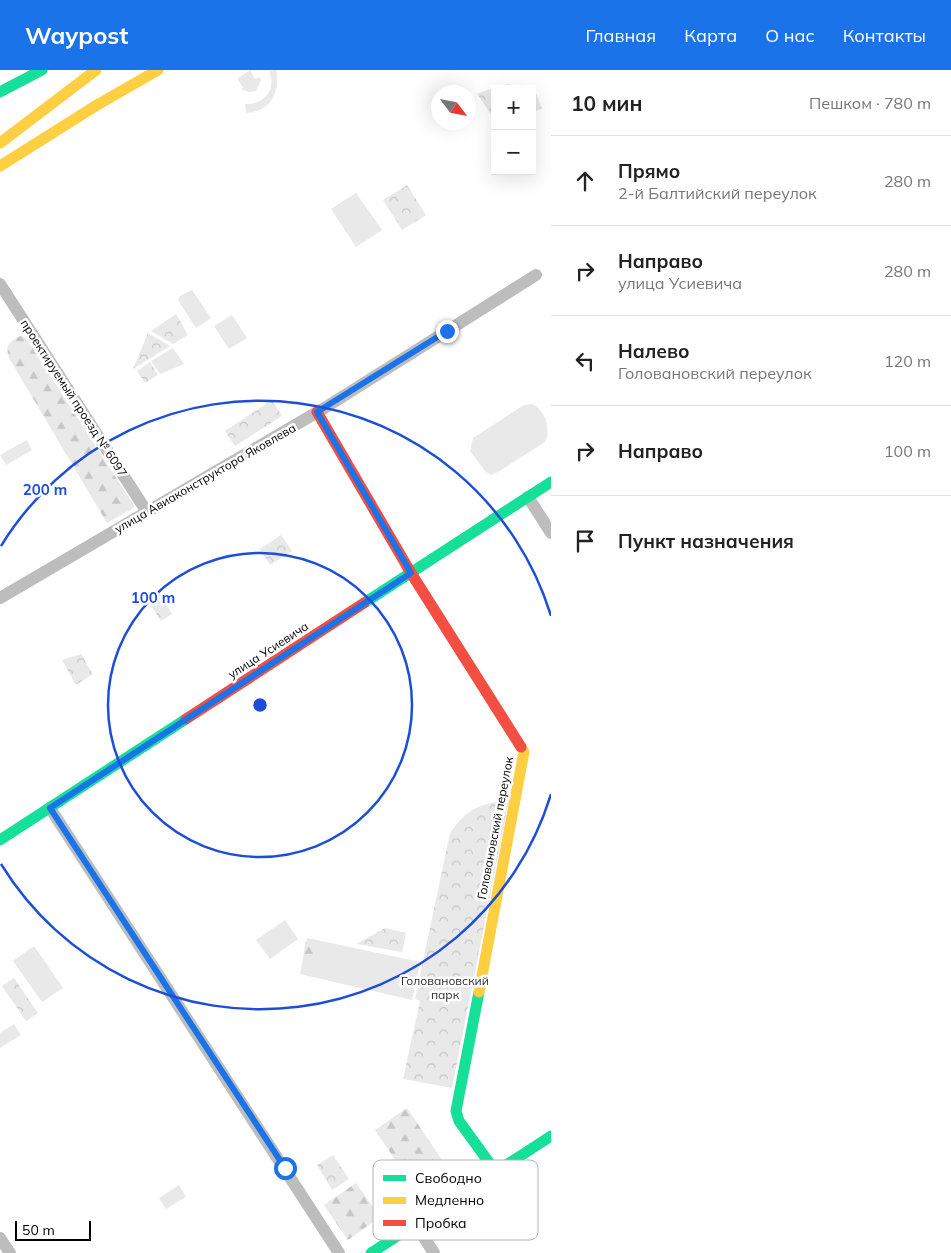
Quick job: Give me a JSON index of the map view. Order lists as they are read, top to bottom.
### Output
{
  "streets": {
    "street": [
      "проектируемый проезд № 6097",
      "улица Авиаконструктора Яковлева",
      "улица Усиевича",
      "Головановский переулок"
    ]
  },
  "crossings": [
    ["проектируемый проезд № 6097", "улица Авиаконструктора Яковлева"],
    ["улица Авиаконструктора Яковлева", "Головановский переулок"],
    ["улица Усиевича", "Головановский переулок"]
  ],
  "parks": ["Головановский парк"],
  "legend": ["Свободно", "Медленно", "Пробка"],
  "scale_bar": "50 m",
  "north": "bottom right",
  "page": {
    "header": "Waypost",
    "nav": [
      "Главная",
      "Карта",
      "О нас",
      "Контакты"
    ],
    "heading": ["10 мин", "Пешком · 780 m"],
    "map_buttons": ["+", "−"],
    "list": [
      ["Прямо", "2-й Балтийский переулок", "280 m"],
      ["Направо", "улица Усиевича", "280 m"],
      ["Налево", "Головановский переулок", "120 m"],
      ["Направо", "100 m"],
      "Пункт назначения"
    ],
    "scale": "50 m"
  },
  "rings": ["200 m", "100 m"]
}
